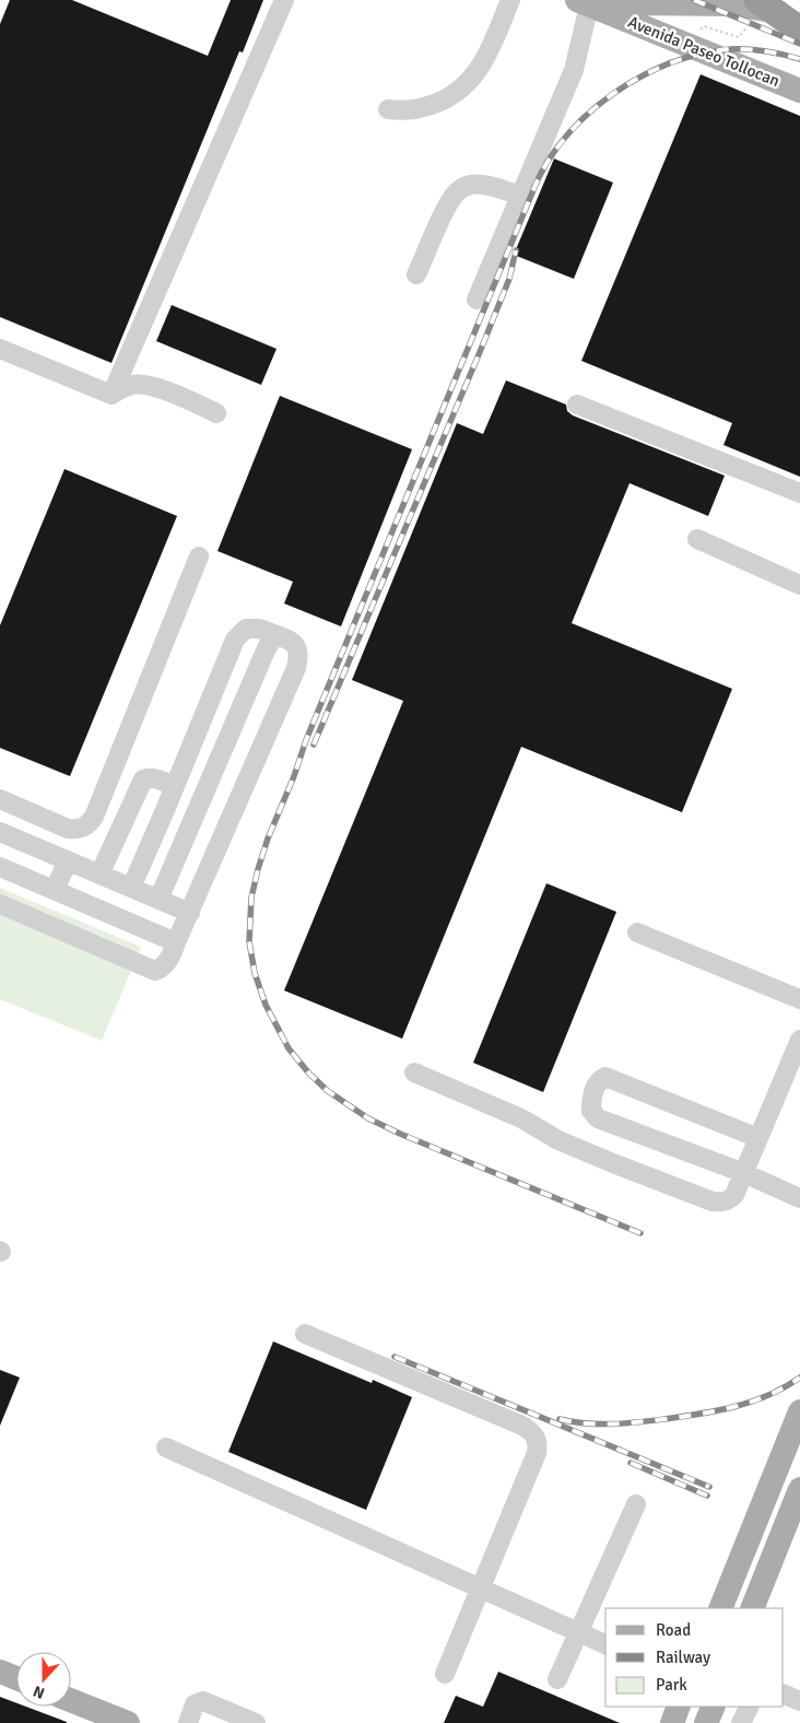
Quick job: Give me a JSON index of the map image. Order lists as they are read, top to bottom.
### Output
{
  "streets": {
    "main road": ["Avenida Paseo Tollocan"]
  },
  "legend": ["Road", "Railway", "Park"],
  "north": "bottom"
}
